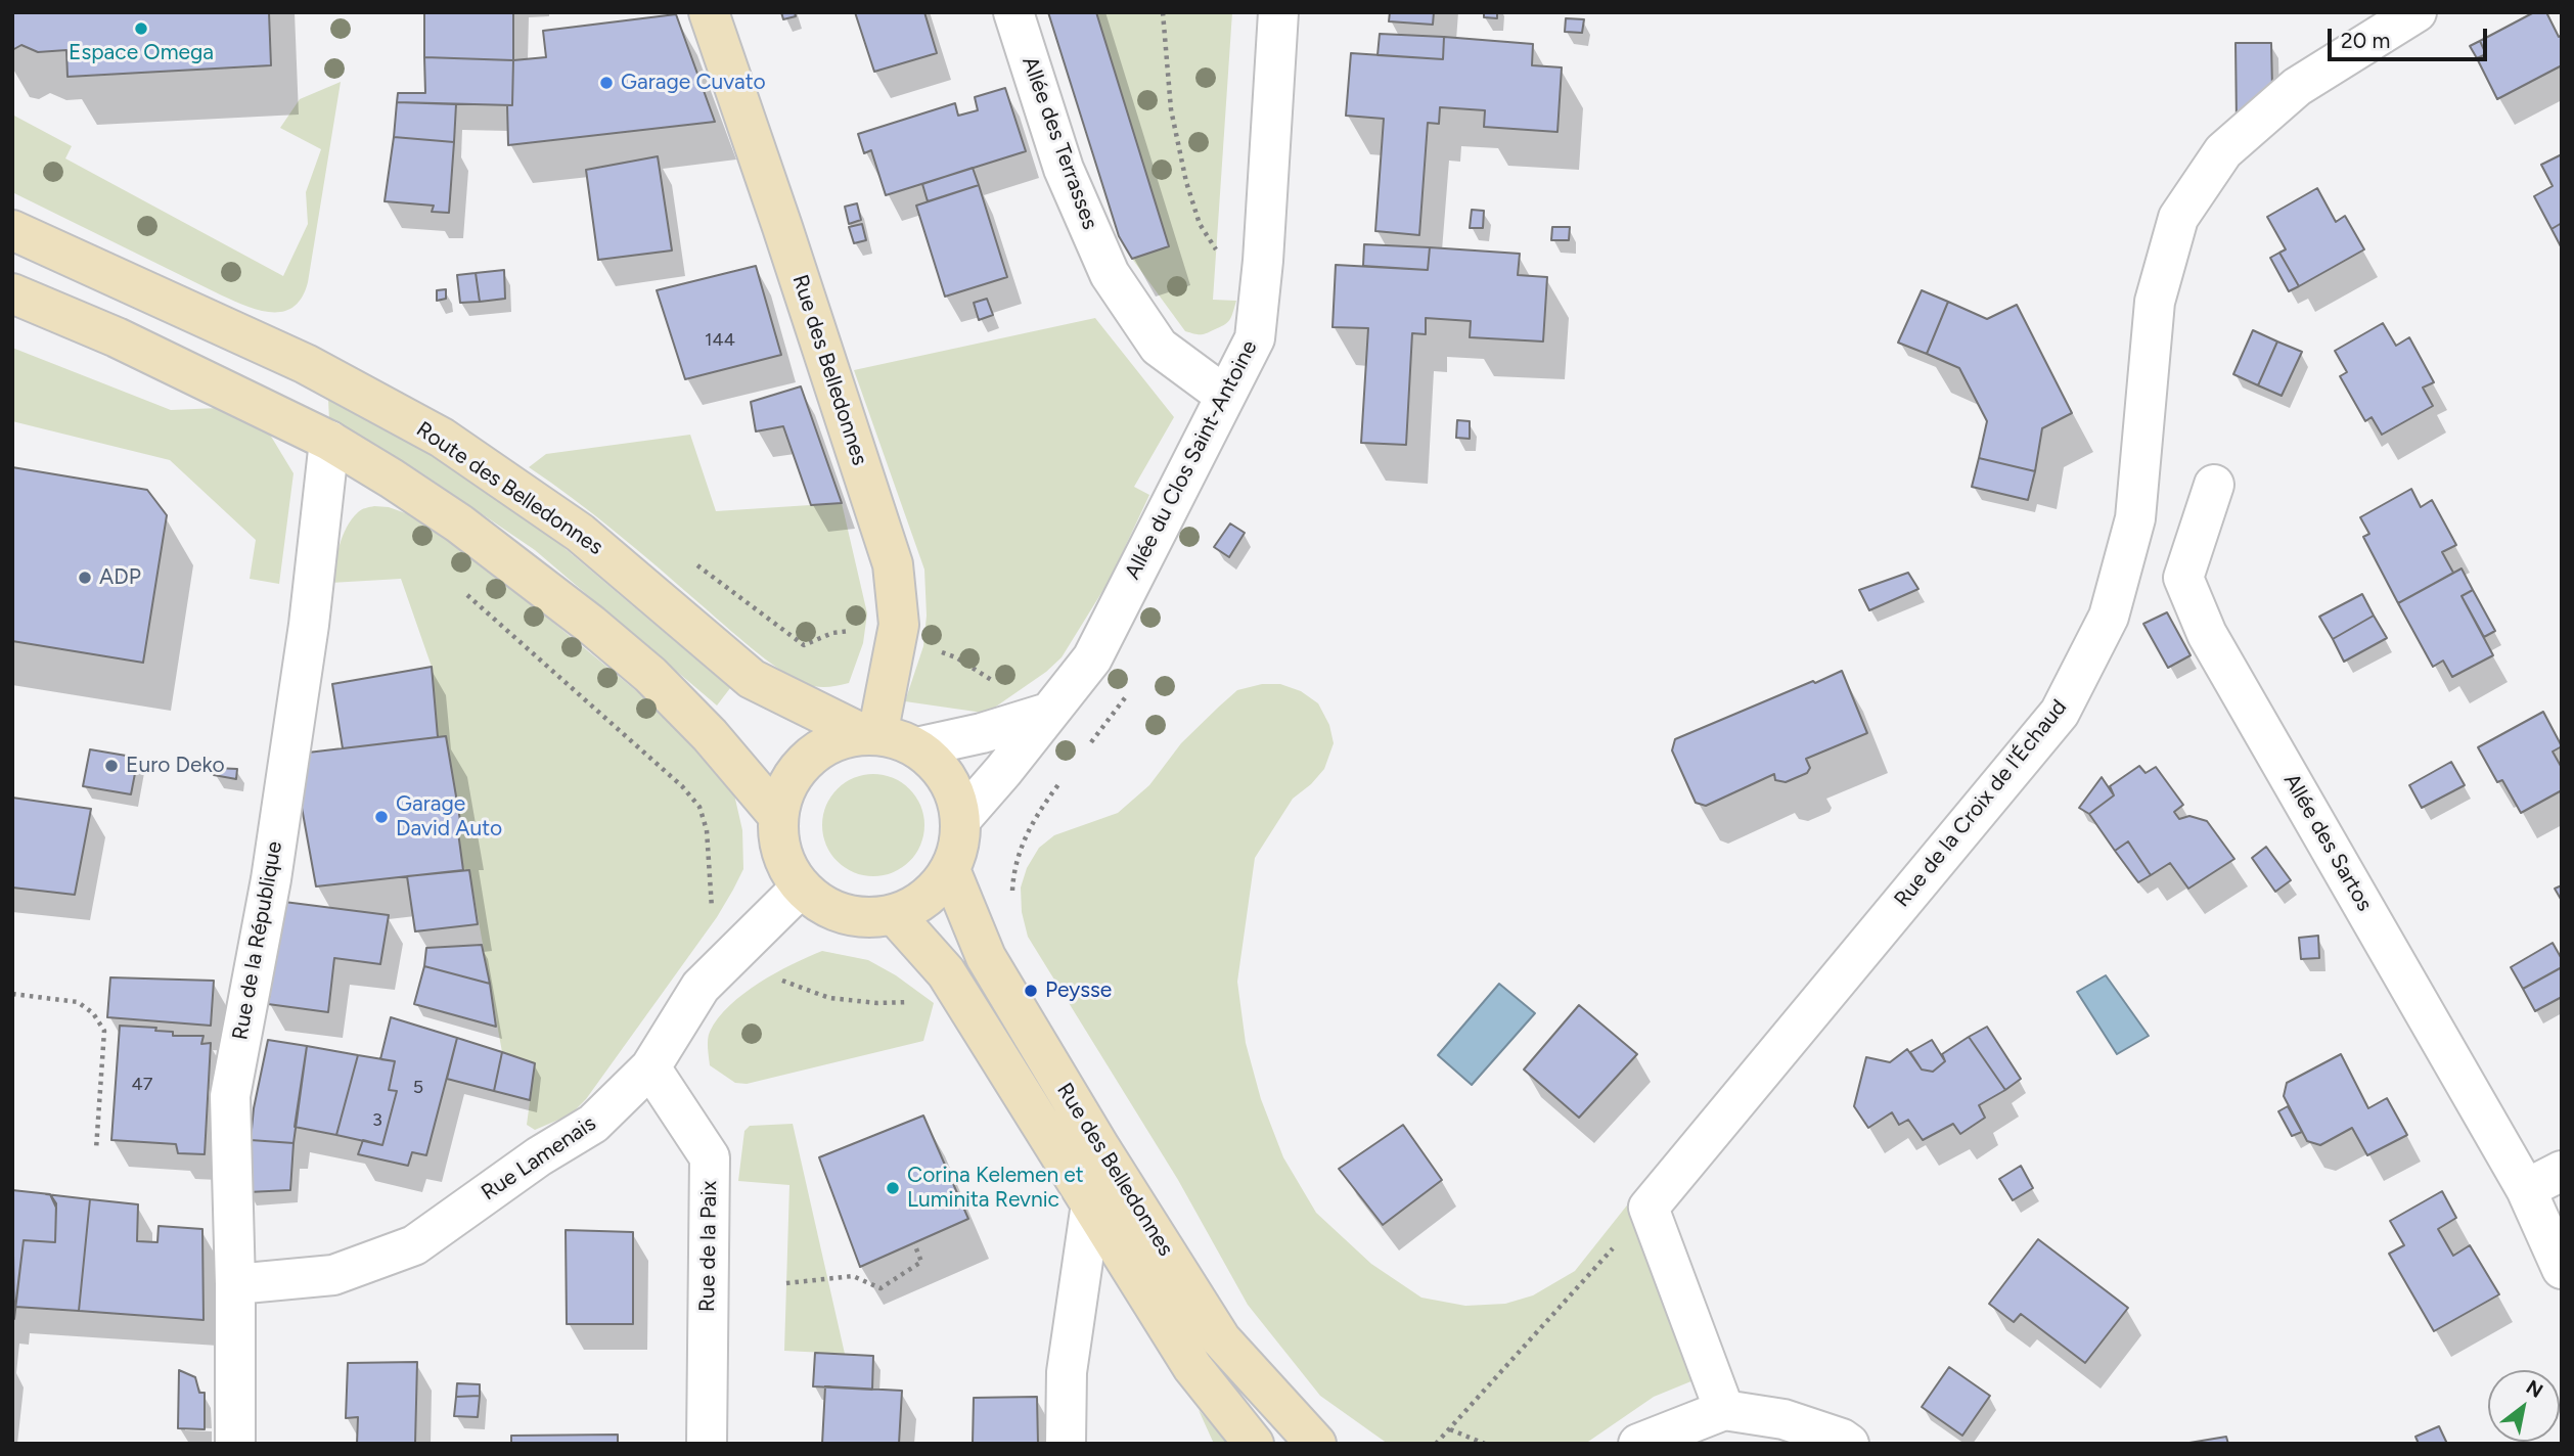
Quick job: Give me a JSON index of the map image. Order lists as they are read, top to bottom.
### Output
{
  "streets": {
    "main road": ["Rue des Belledonnes", "Route des Belledonnes"],
    "street": [
      "Allée des Terrasses",
      "Allée du Clos Saint-Antoine",
      "Rue de la Croix de l'Échaud",
      "Allée des Sartos",
      "Rue de la République",
      "Rue Lamenais",
      "Rue de la Paix"
    ]
  },
  "crossings": [
    ["Allée des Terrasses", "Allée du Clos Saint-Antoine"],
    ["Rue des Belledonnes", "Allée du Clos Saint-Antoine"],
    ["Rue des Belledonnes", "Route des Belledonnes"],
    ["Rue des Belledonnes", "Rue Lamenais"],
    ["Allée du Clos Saint-Antoine", "Route des Belledonnes"],
    ["Allée du Clos Saint-Antoine", "Rue Lamenais"],
    ["Route des Belledonnes", "Rue Lamenais"],
    ["Rue de la République", "Rue Lamenais"],
    ["Rue Lamenais", "Rue de la Paix"]
  ],
  "places": [
    "Espace Omega",
    "Garage Cuvato",
    "ADP",
    "Euro Deko",
    "Garage David Auto",
    "Peysse",
    "Corina Kelemen et Luminita Revnic"
  ],
  "house_numbers": [
    "144",
    "47",
    "5",
    "3"
  ],
  "scale_bar": "20 m",
  "north": "top right"
}
